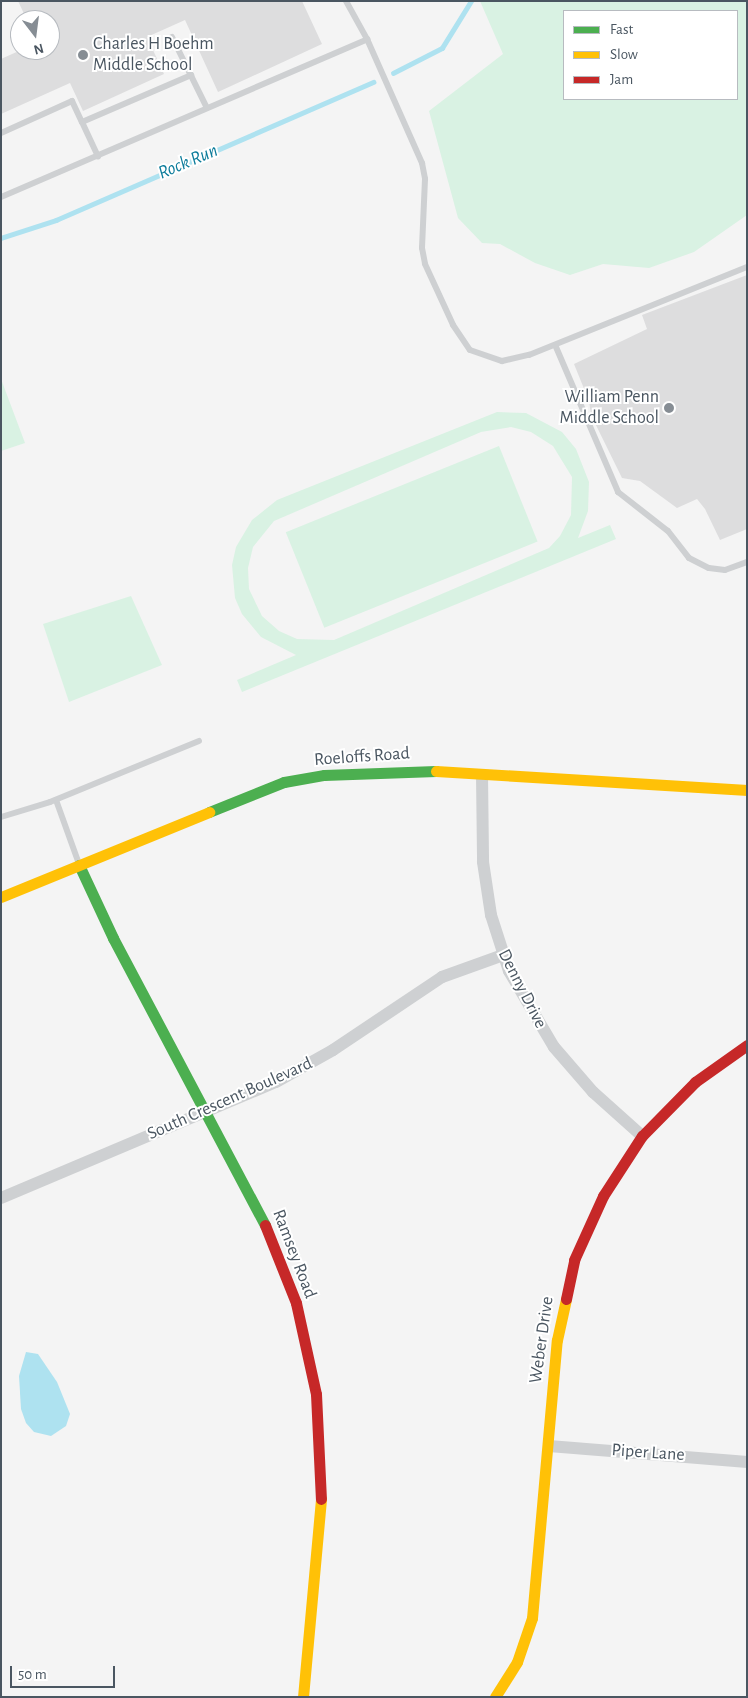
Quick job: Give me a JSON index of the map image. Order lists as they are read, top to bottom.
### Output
{
  "streets": {
    "street": [
      "Roeloffs Road",
      "Denny Drive",
      "South Crescent Boulevard",
      "Ramsey Road",
      "Weber Drive",
      "Piper Lane"
    ]
  },
  "crossings": [
    ["Roeloffs Road", "Denny Drive"],
    ["Roeloffs Road", "Ramsey Road"],
    ["Denny Drive", "South Crescent Boulevard"],
    ["Denny Drive", "Weber Drive"],
    ["South Crescent Boulevard", "Ramsey Road"],
    ["Weber Drive", "Piper Lane"]
  ],
  "water": ["Rock Run"],
  "places": ["Charles H Boehm Middle School", "William Penn Middle School"],
  "legend": ["Fast", "Slow", "Jam"],
  "scale_bar": "50 m",
  "north": "bottom"
}
